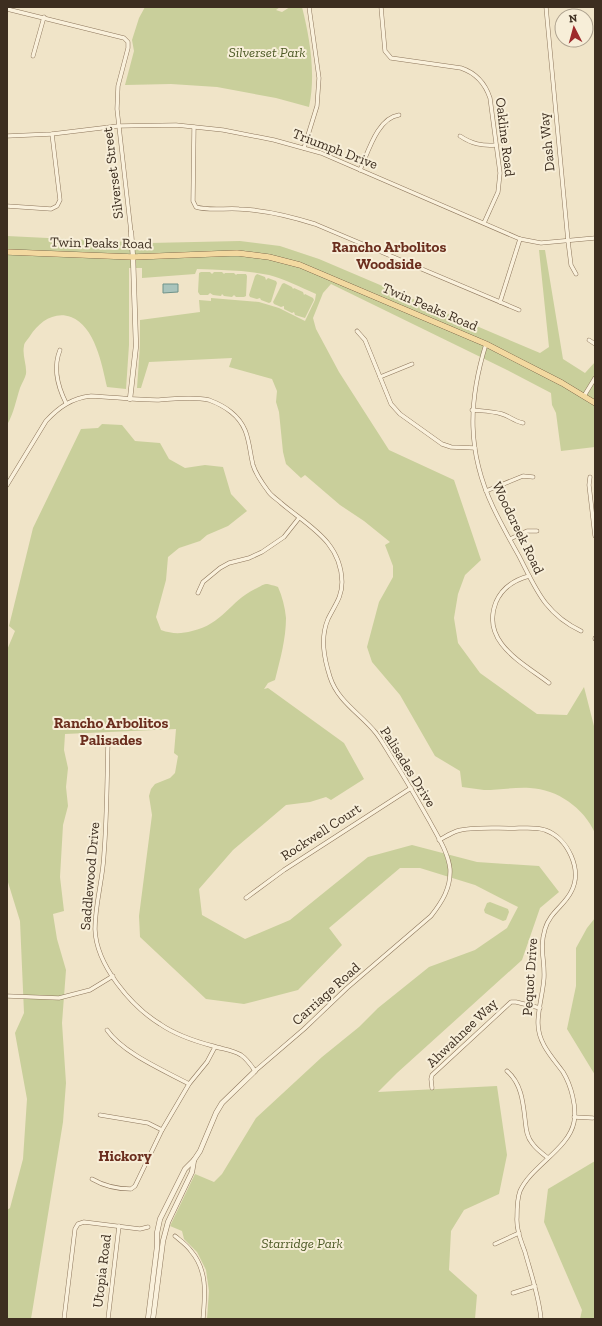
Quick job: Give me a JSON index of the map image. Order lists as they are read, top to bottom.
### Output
{
  "streets": {
    "main road": ["Twin Peaks Road"],
    "street": [
      "Oakline Road",
      "Dash Way",
      "Triumph Drive",
      "Silverset Street",
      "Woodcreek Road",
      "Palisades Drive",
      "Rockwell Court",
      "Saddlewood Drive",
      "Pequot Drive",
      "Carriage Road",
      "Ahwahnee Way",
      "Utopia Road"
    ]
  },
  "crossings": [
    ["Oakline Road", "Triumph Drive"],
    ["Dash Way", "Triumph Drive"],
    ["Triumph Drive", "Silverset Street"],
    ["Silverset Street", "Twin Peaks Road"],
    ["Silverset Street", "Palisades Drive"],
    ["Twin Peaks Road", "Woodcreek Road"],
    ["Palisades Drive", "Rockwell Court"],
    ["Palisades Drive", "Pequot Drive"],
    ["Palisades Drive", "Carriage Road"],
    ["Saddlewood Drive", "Carriage Road"],
    ["Pequot Drive", "Carriage Road"],
    ["Pequot Drive", "Ahwahnee Way"]
  ],
  "districts": ["Rancho Arbolitos Woodside", "Rancho Arbolitos Palisades", "Hickory"],
  "parks": ["Silverset Park", "Starridge Park"],
  "north": "top"
}
